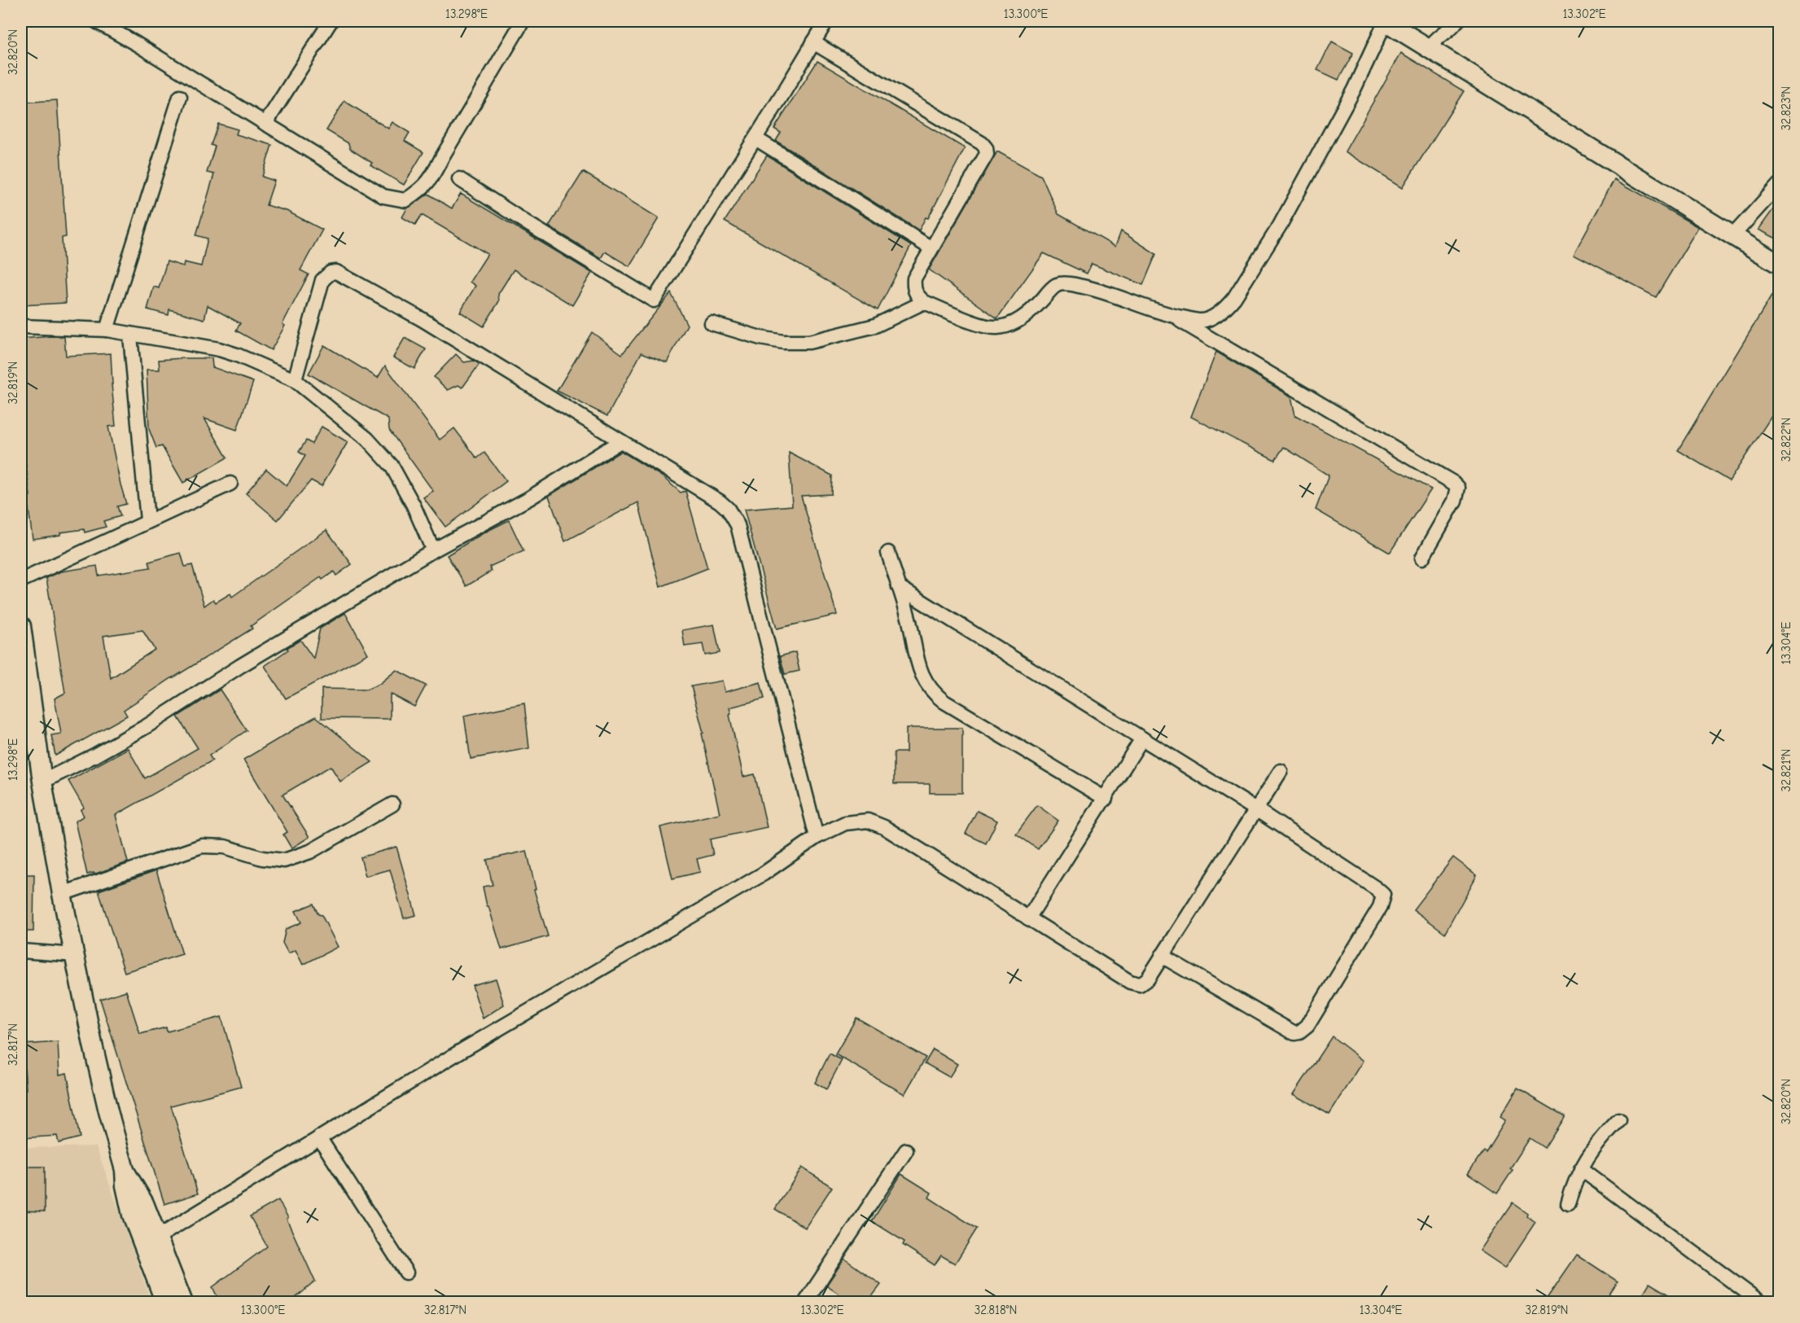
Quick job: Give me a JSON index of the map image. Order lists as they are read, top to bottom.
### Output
{
  "coordinates": [
    "13.298°E",
    "13.300°E",
    "13.302°E",
    "32.820°N",
    "32.823°N",
    "32.819°N",
    "32.822°N",
    "13.304°E",
    "32.821°N",
    "32.817°N",
    "32.818°N"
  ]
}
